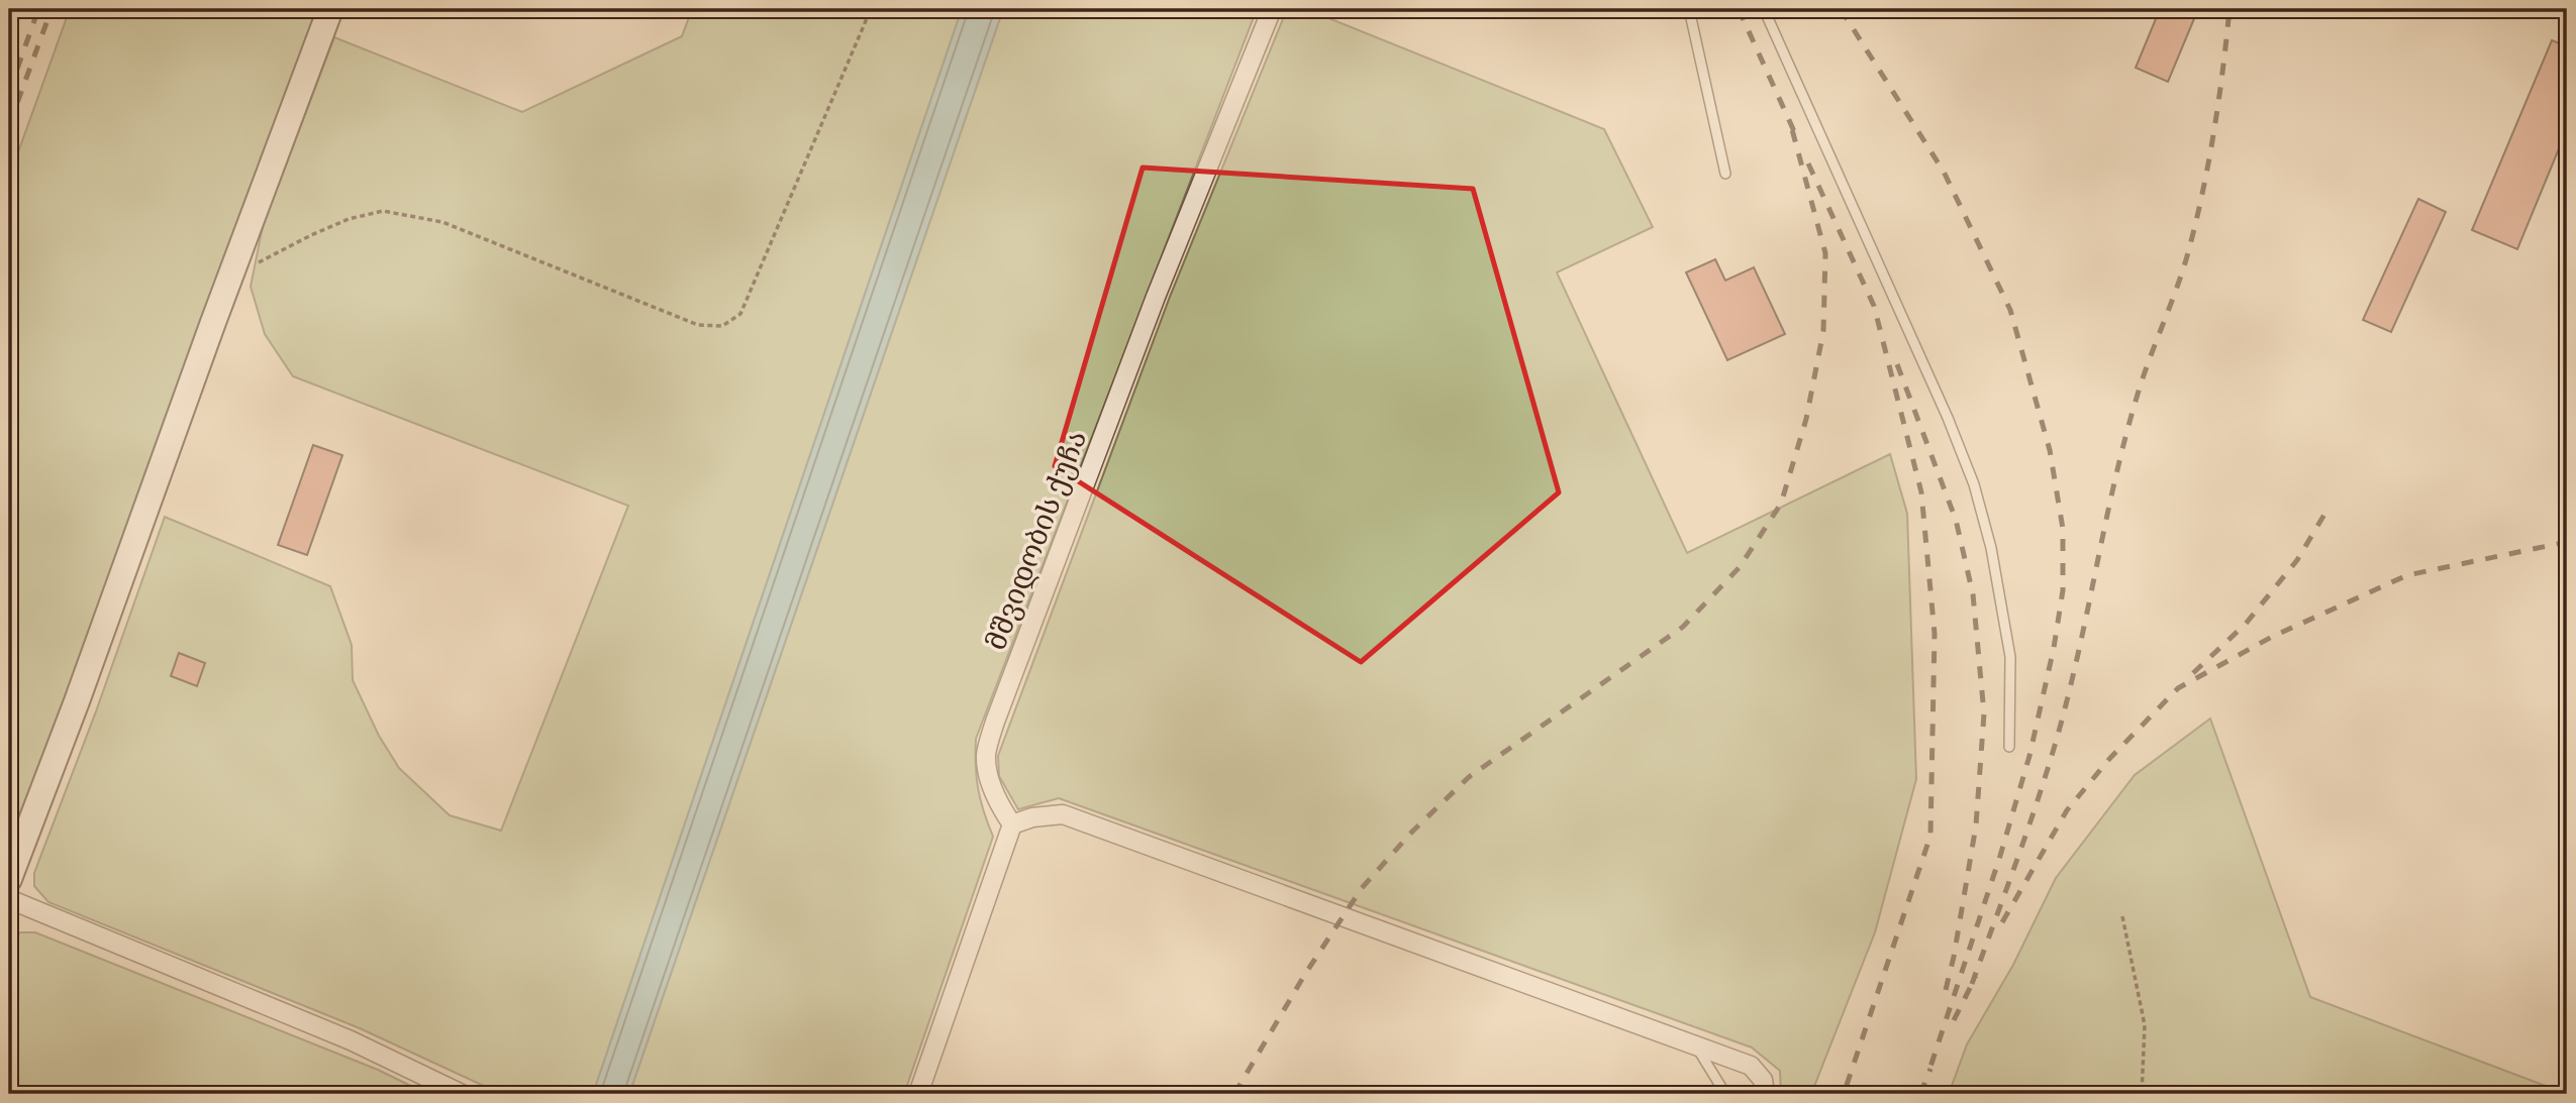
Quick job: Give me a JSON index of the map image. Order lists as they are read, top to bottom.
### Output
{
  "streets": {
    "street": ["მშვიდობის ქუჩა"]
  }
}
